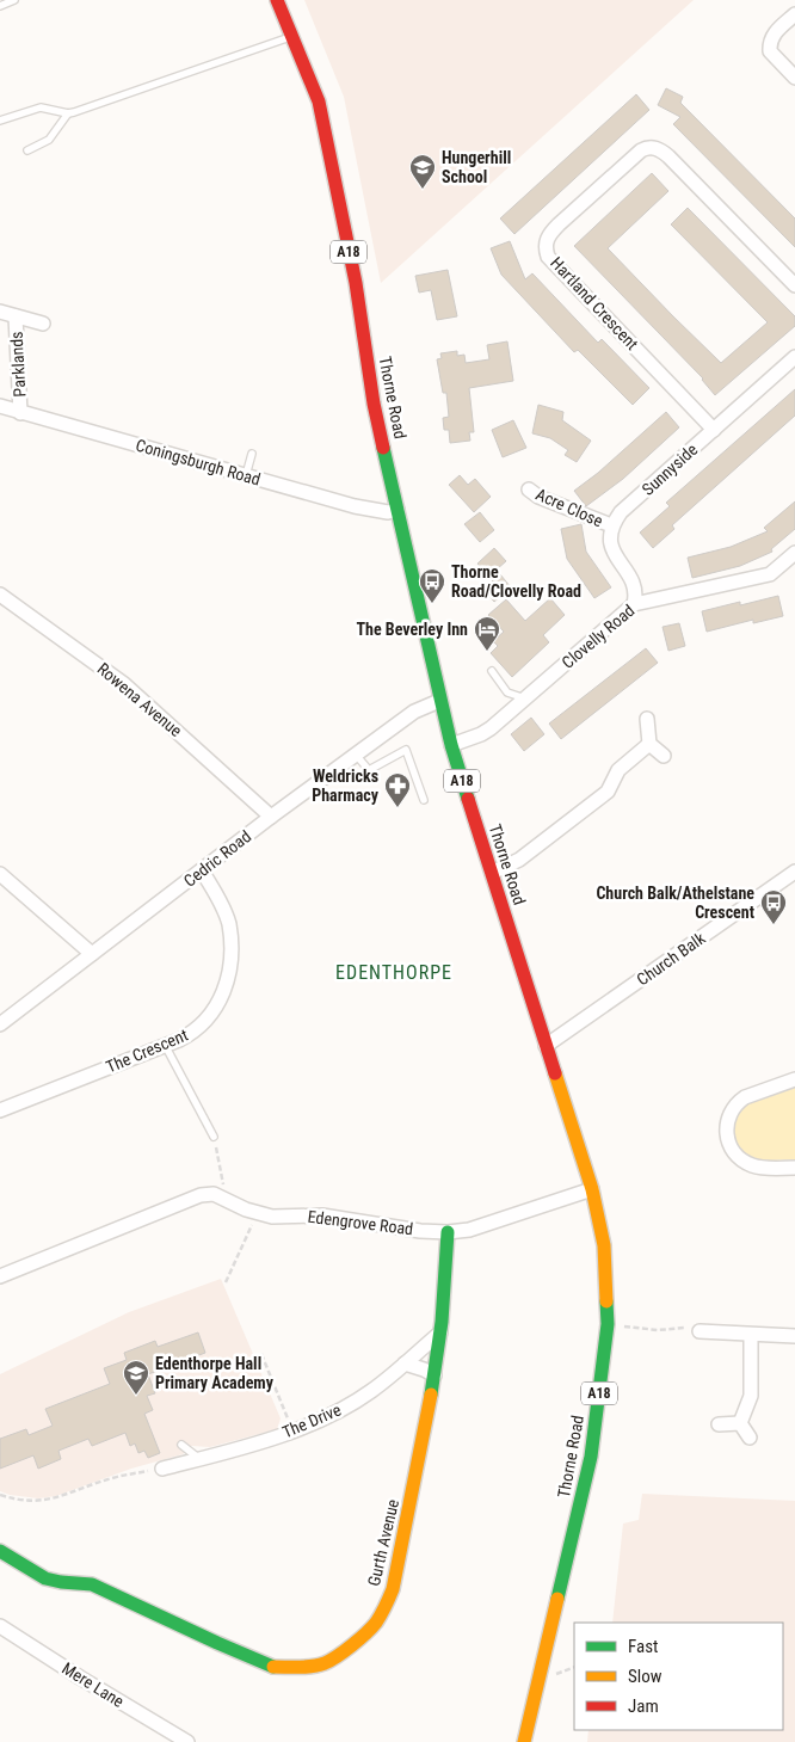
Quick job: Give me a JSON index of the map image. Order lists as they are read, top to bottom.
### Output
{
  "streets": {
    "main road": ["A18", "Thorne Road", "Gurth Avenue"],
    "street": [
      "Hartland Crescent",
      "Parklands",
      "Coningsburgh Road",
      "Sunnyside",
      "Acre Close",
      "Clovelly Road",
      "Rowena Avenue",
      "Cedric Road",
      "Church Balk",
      "The Crescent",
      "Edengrove Road",
      "The Drive",
      "Mere Lane"
    ]
  },
  "crossings": [
    ["Hartland Crescent", "Sunnyside"],
    ["Parklands", "Coningsburgh Road"],
    ["Thorne Road", "Coningsburgh Road"],
    ["Thorne Road", "Clovelly Road"],
    ["Thorne Road", "Cedric Road"],
    ["Thorne Road", "Church Balk"],
    ["Thorne Road", "Edengrove Road"],
    ["Sunnyside", "Acre Close"],
    ["Rowena Avenue", "Cedric Road"],
    ["Cedric Road", "The Crescent"],
    ["Edengrove Road", "Gurth Avenue"],
    ["The Drive", "Gurth Avenue"]
  ],
  "districts": ["EDENTHORPE"],
  "places": {
    "school or university": ["Hungerhill School", "Edenthorpe Hall Primary Academy"],
    "bus stop": ["Thorne Road/Clovelly Road", "Church Balk/Athelstane Crescent"],
    "hotel": ["The Beverley Inn"],
    "pharmacy": ["Weldricks Pharmacy"]
  },
  "legend": ["Fast", "Slow", "Jam"]
}
